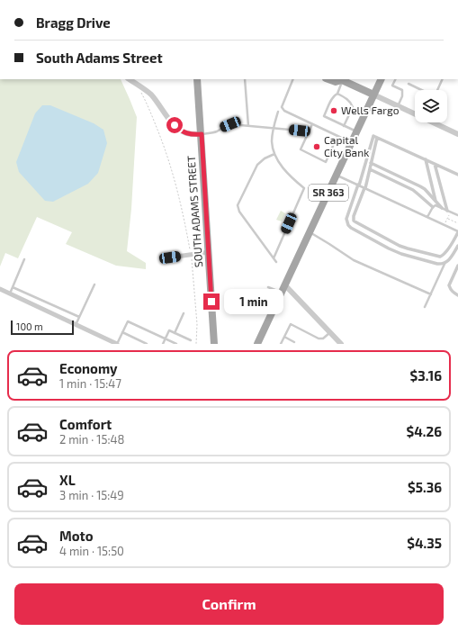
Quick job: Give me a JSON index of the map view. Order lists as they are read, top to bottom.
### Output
{
  "streets": {
    "main road": ["SR 363", "SOUTH ADAMS STREET"]
  },
  "places": ["Wells Fargo", "Capital City Bank"],
  "scale_bar": "100 m",
  "page": {
    "banner": ["Bragg Drive", "South Adams Street"],
    "bubble": "1 min",
    "scale": "100 m",
    "list": [
      {
        "name": "Economy",
        "note": "1 min · 15:47",
        "value": "$3.16"
      },
      {
        "name": "Comfort",
        "note": "2 min · 15:48",
        "value": "$4.26"
      },
      {
        "name": "XL",
        "note": "3 min · 15:49",
        "value": "$5.36"
      },
      {
        "name": "Moto",
        "note": "4 min · 15:50",
        "value": "$4.35"
      }
    ],
    "buttons": "Confirm"
  }
}
